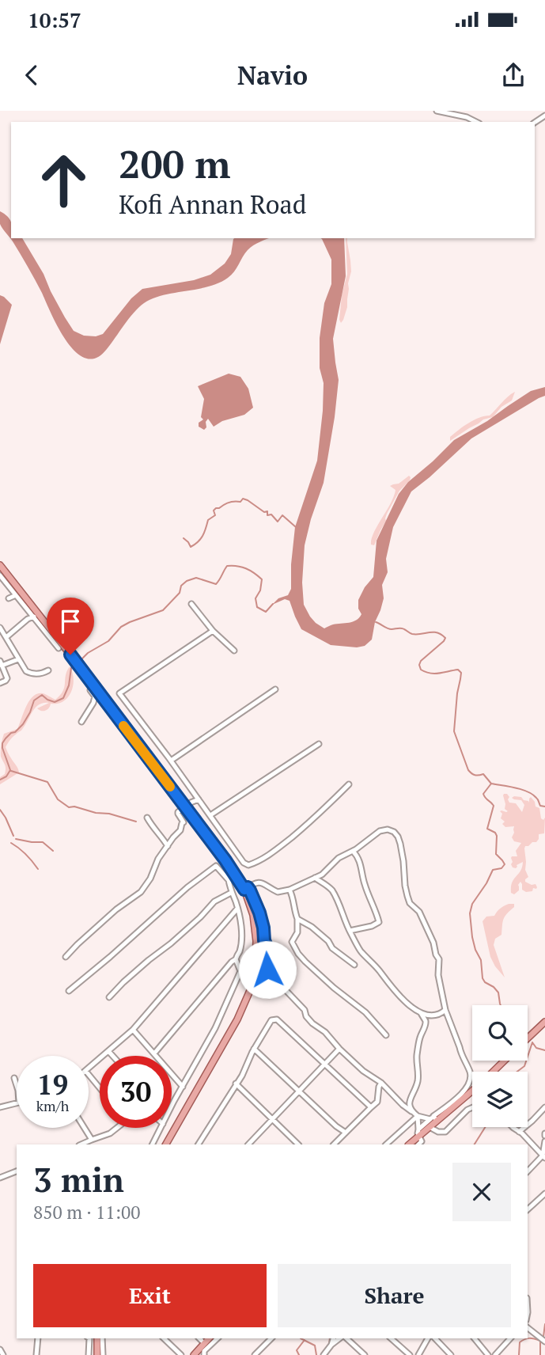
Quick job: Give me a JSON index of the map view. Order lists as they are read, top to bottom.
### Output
{
  "page": {
    "status": "10:57",
    "header": "Navio",
    "turn": ["200 m", "Kofi Annan Road"],
    "speed": "19 km/h",
    "limit": "30",
    "heading": ["3 min", "850 m · 11:00"],
    "buttons": ["Exit", "Share"]
  }
}
